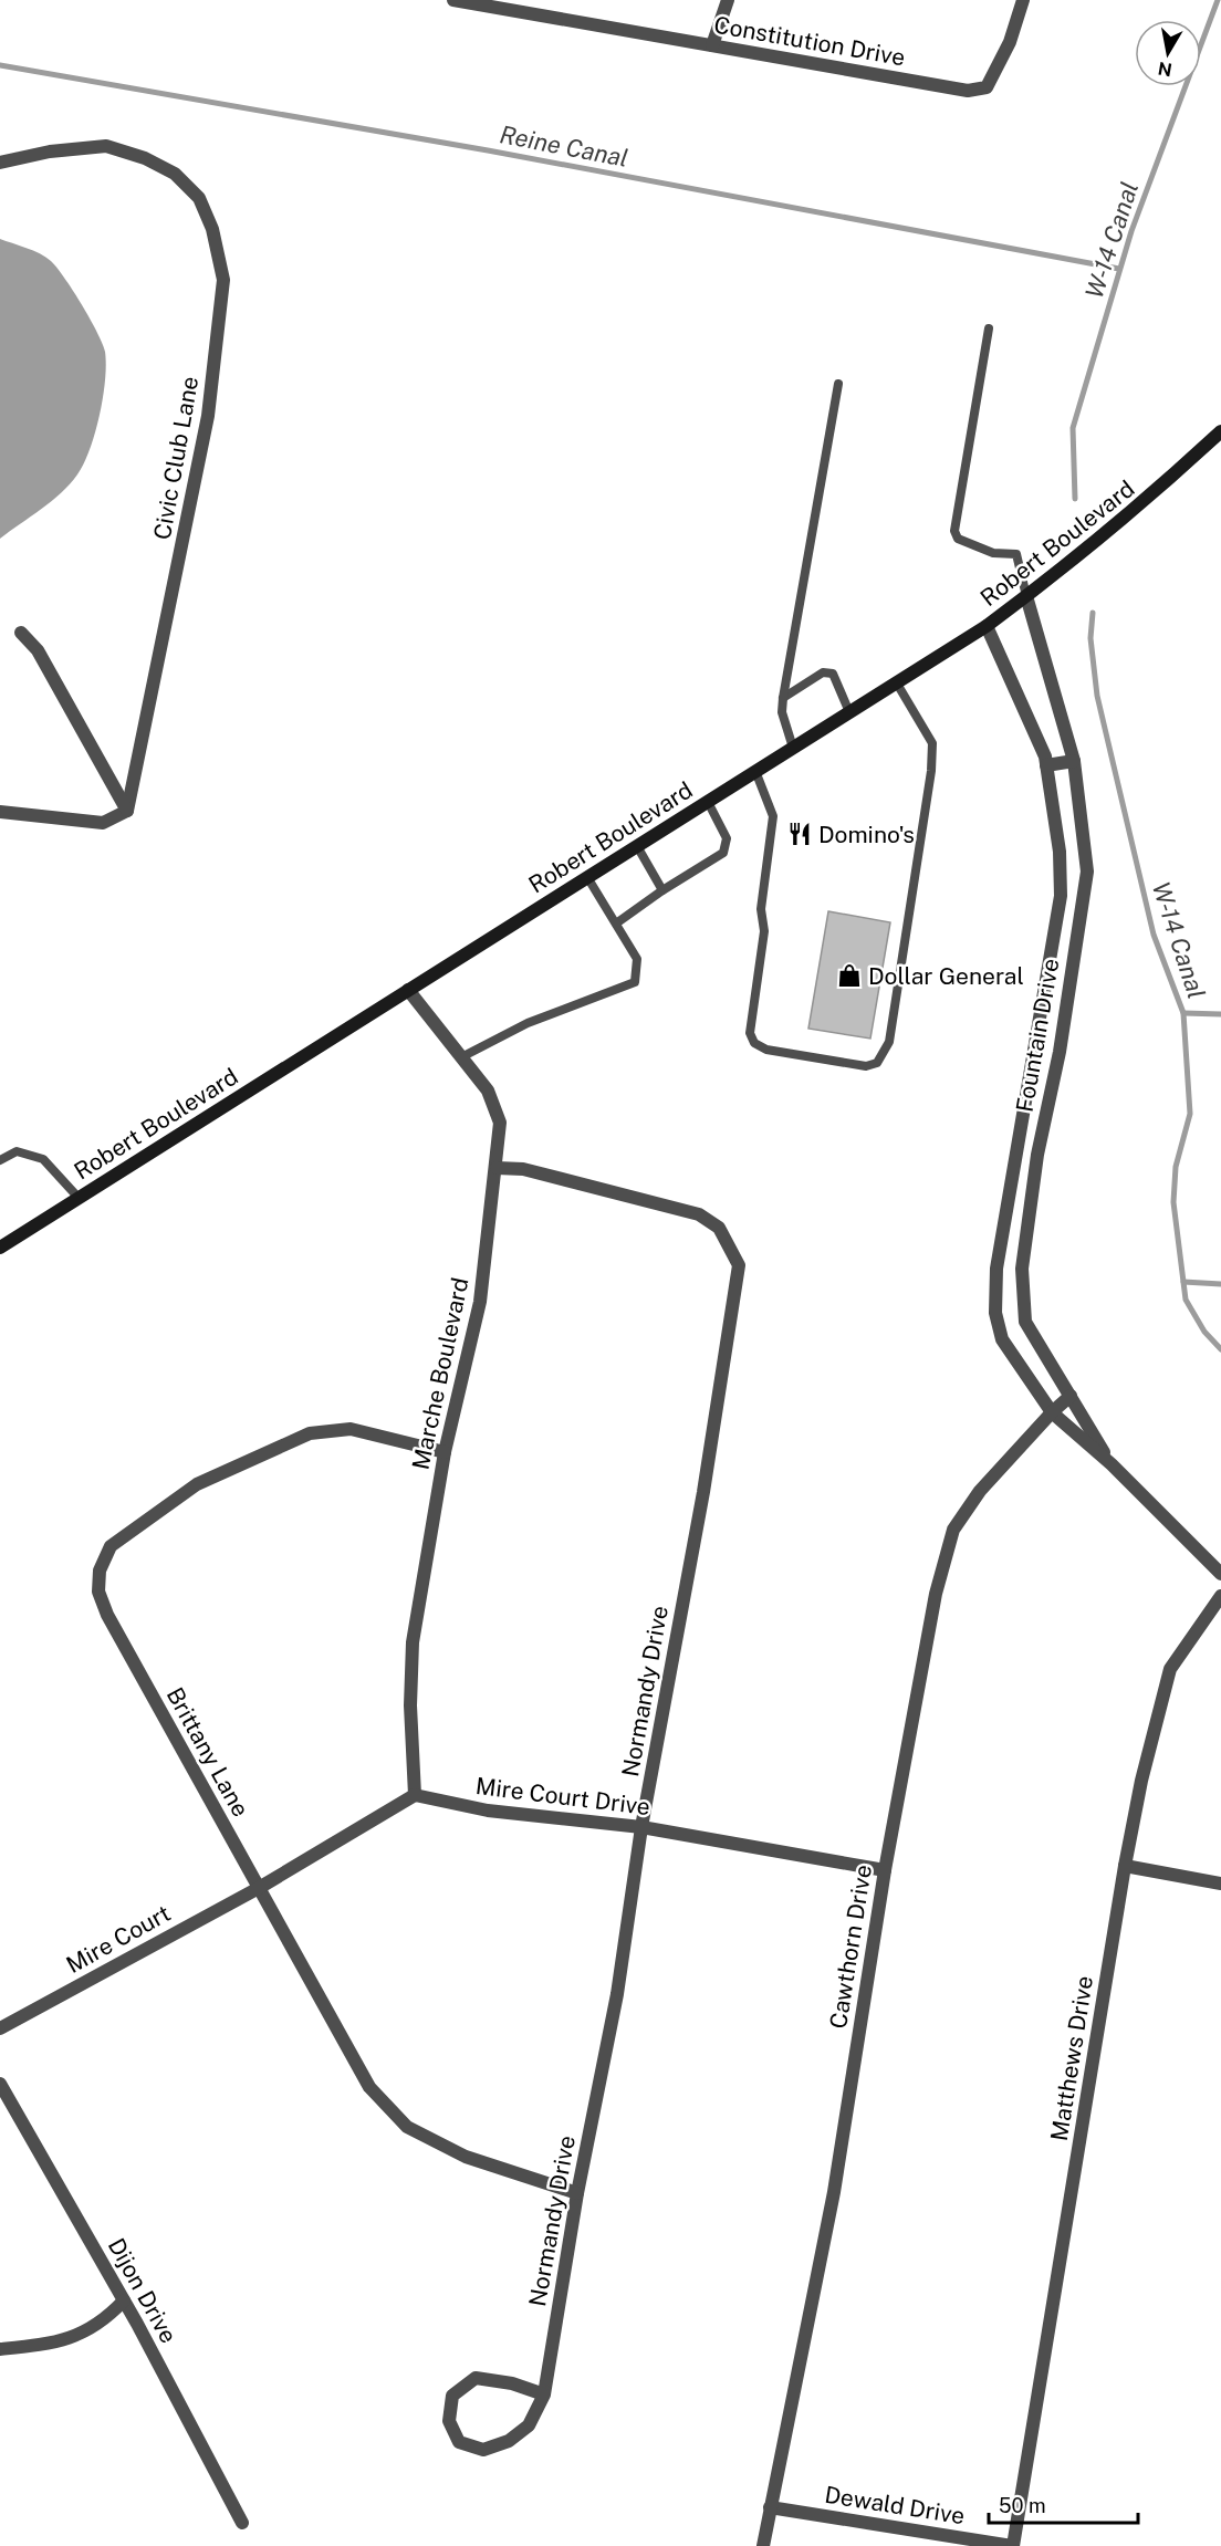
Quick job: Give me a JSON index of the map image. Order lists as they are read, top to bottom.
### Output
{
  "streets": {
    "main road": ["Robert Boulevard"],
    "street": [
      "Constitution Drive",
      "Civic Club Lane",
      "Fountain Drive",
      "Marche Boulevard",
      "Normandy Drive",
      "Brittany Lane",
      "Mire Court Drive",
      "Mire Court",
      "Cawthorn Drive",
      "Matthews Drive",
      "Dijon Drive",
      "Dewald Drive"
    ]
  },
  "crossings": [
    ["Robert Boulevard", "Fountain Drive"],
    ["Robert Boulevard", "Marche Boulevard"],
    ["Fountain Drive", "Cawthorn Drive"],
    ["Marche Boulevard", "Normandy Drive"],
    ["Marche Boulevard", "Brittany Lane"],
    ["Marche Boulevard", "Mire Court Drive"],
    ["Normandy Drive", "Brittany Lane"],
    ["Normandy Drive", "Mire Court Drive"],
    ["Brittany Lane", "Mire Court"],
    ["Mire Court Drive", "Cawthorn Drive"],
    ["Cawthorn Drive", "Dewald Drive"],
    ["Matthews Drive", "Dewald Drive"]
  ],
  "water": ["Reine Canal", "W-14 Canal"],
  "places": {
    "restaurant": ["Domino's"],
    "shop": ["Dollar General"]
  },
  "scale_bar": "50 m",
  "north": "bottom"
}
